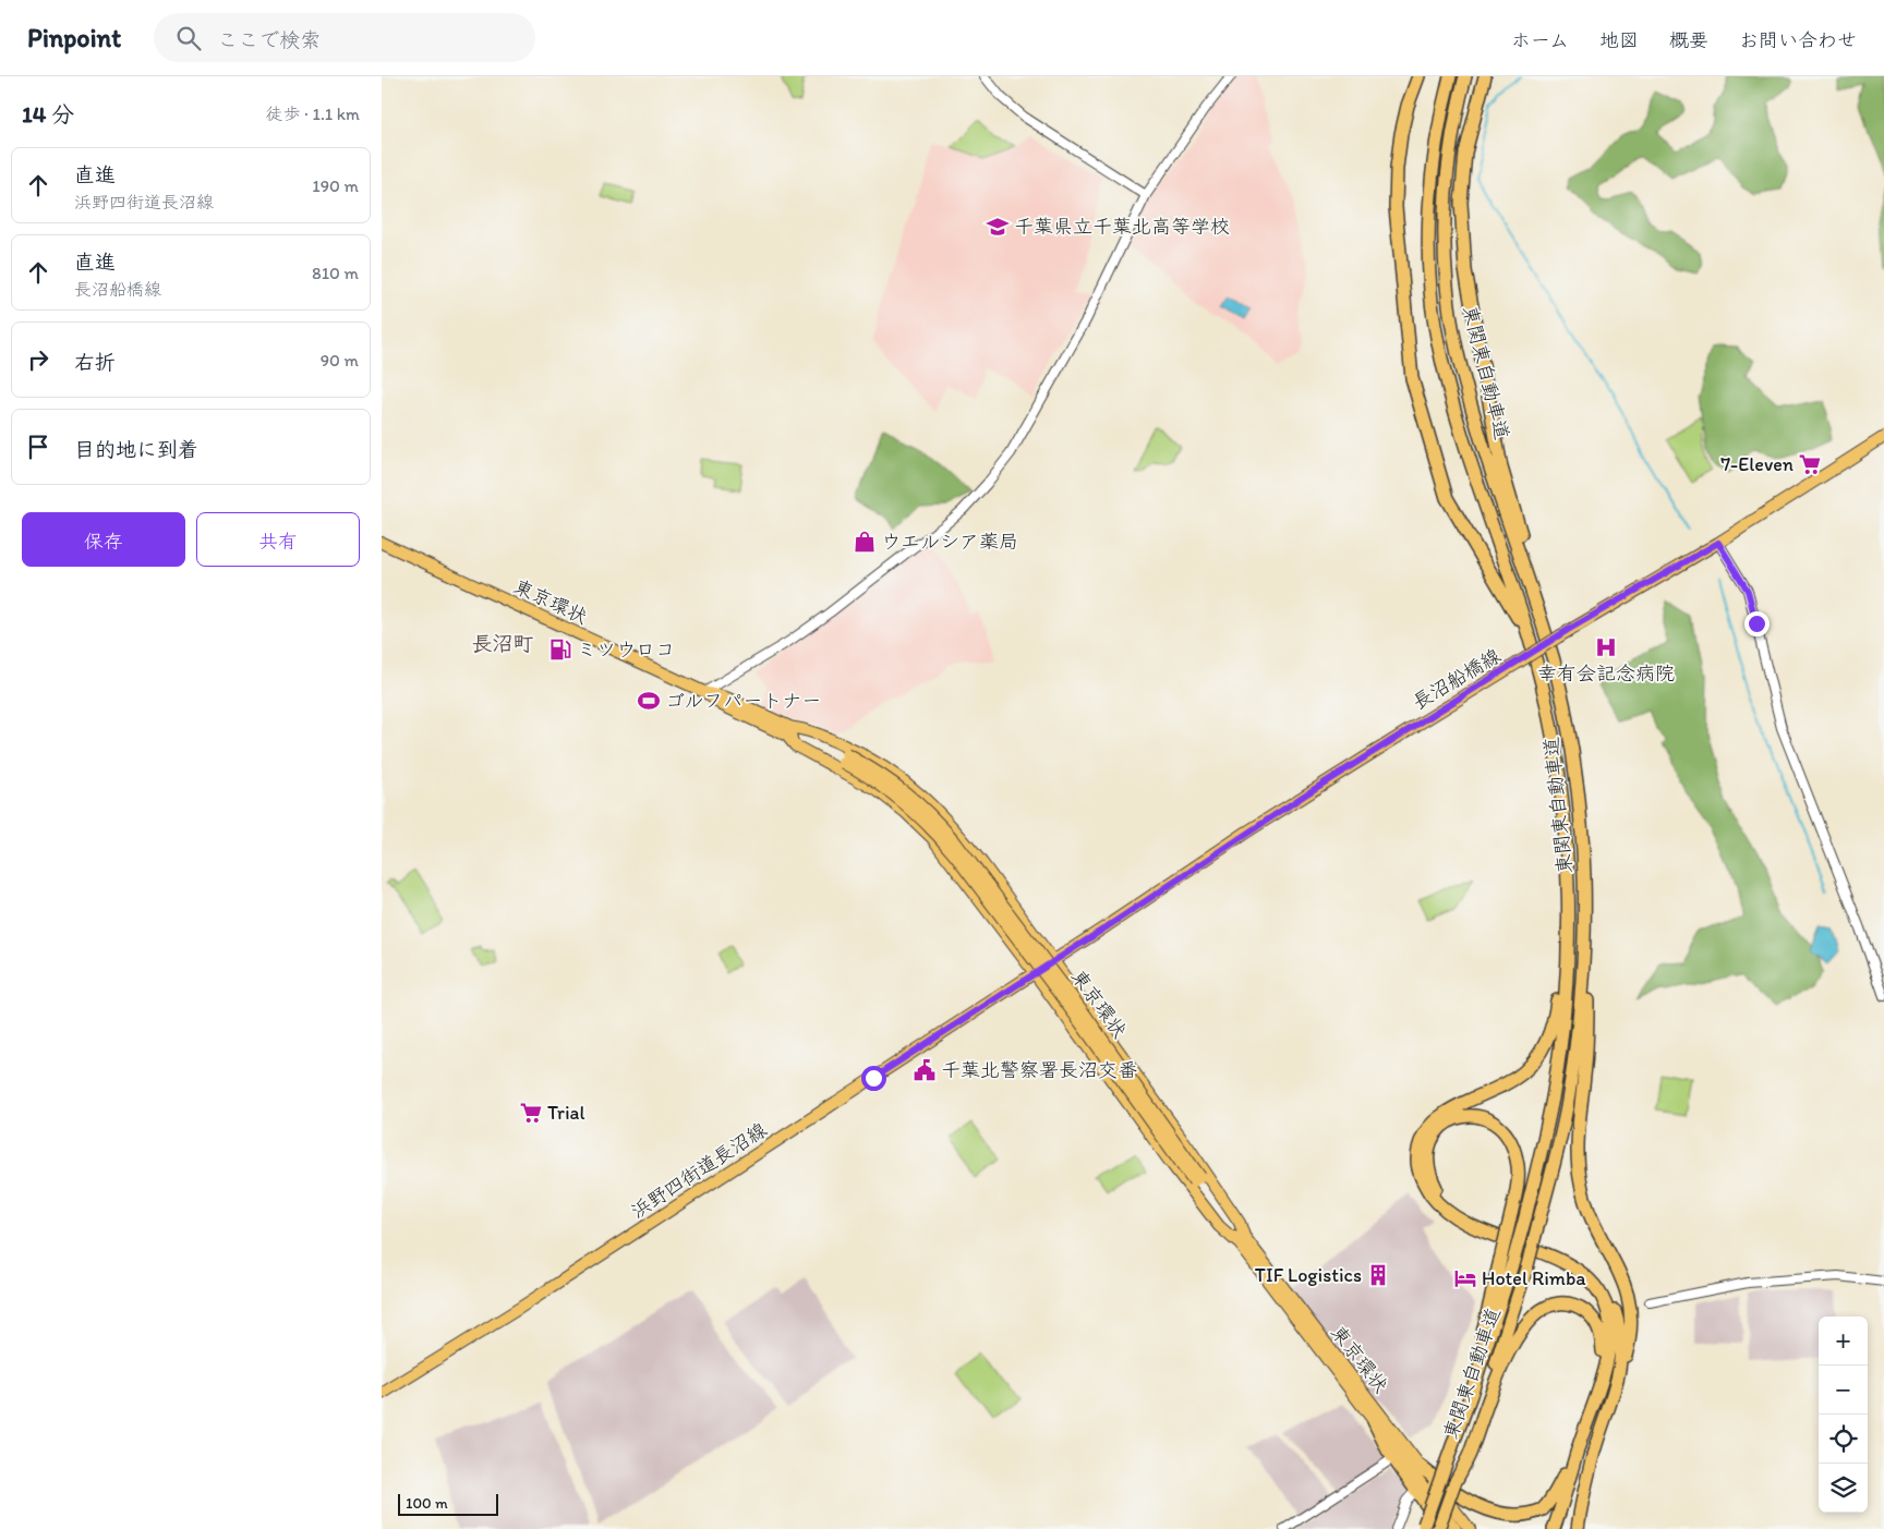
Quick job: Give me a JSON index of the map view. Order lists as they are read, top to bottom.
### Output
{
  "streets": {
    "highway": ["東関東自動車道"],
    "main road": ["東京環状", "長沼船橋線", "浜野四街道長沼線"]
  },
  "crossings": [
    ["長沼船橋線", "浜野四街道長沼線"]
  ],
  "districts": ["長沼町"],
  "places": {
    "school or university": ["千葉県立千葉北高等学校"],
    "supermarket": ["7-Eleven", "Trial"],
    "shop": ["ウエルシア薬局"],
    "hospital": ["幸有会記念病院"],
    "fuel station": ["ミツウロコ"],
    "sports": ["ゴルフパートナー"],
    "public building": ["千葉北警察署長沼交番"],
    "building": ["TIF Logistics"],
    "hotel": ["Hotel Rimba"]
  },
  "scale_bar": "100 m",
  "page": {
    "header": "Pinpoint",
    "search": "ここで検索",
    "nav": [
      "ホーム",
      "地図",
      "概要",
      "お問い合わせ"
    ],
    "heading": ["14 分", "徒歩 · 1.1 km"],
    "list": [
      ["直進", "浜野四街道長沼線", "190 m"],
      ["直進", "長沼船橋線", "810 m"],
      ["右折", "90 m"],
      "目的地に到着"
    ],
    "buttons": ["保存", "共有"],
    "map_buttons": ["+", "−"],
    "scale": "100 m"
  }
}
